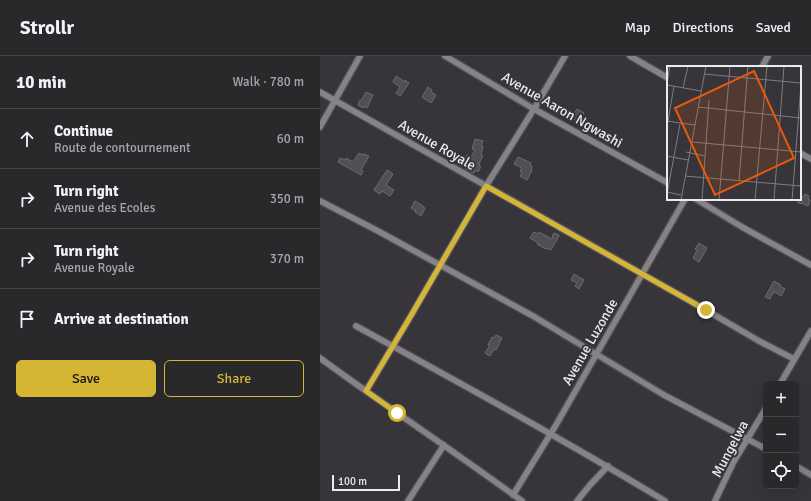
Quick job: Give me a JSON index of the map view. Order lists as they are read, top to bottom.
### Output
{
  "streets": {
    "street": [
      "Avenue Aaron Ngwashi",
      "Avenue Royale",
      "Avenue Luzonde",
      "Mungelwa"
    ]
  },
  "crossings": [
    ["Avenue Royale", "Avenue Luzonde"]
  ],
  "scale_bar": "100 m",
  "page": {
    "header": "Strollr",
    "nav": ["Map", "Directions", "Saved"],
    "heading": ["10 min", "Walk · 780 m"],
    "list": [
      ["Continue", "Route de contournement", "60 m"],
      ["Turn right", "Avenue des Ecoles", "350 m"],
      ["Turn right", "Avenue Royale", "370 m"],
      "Arrive at destination"
    ],
    "buttons": ["Save", "Share"],
    "map_buttons": ["+", "−"],
    "scale": "100 m"
  }
}
